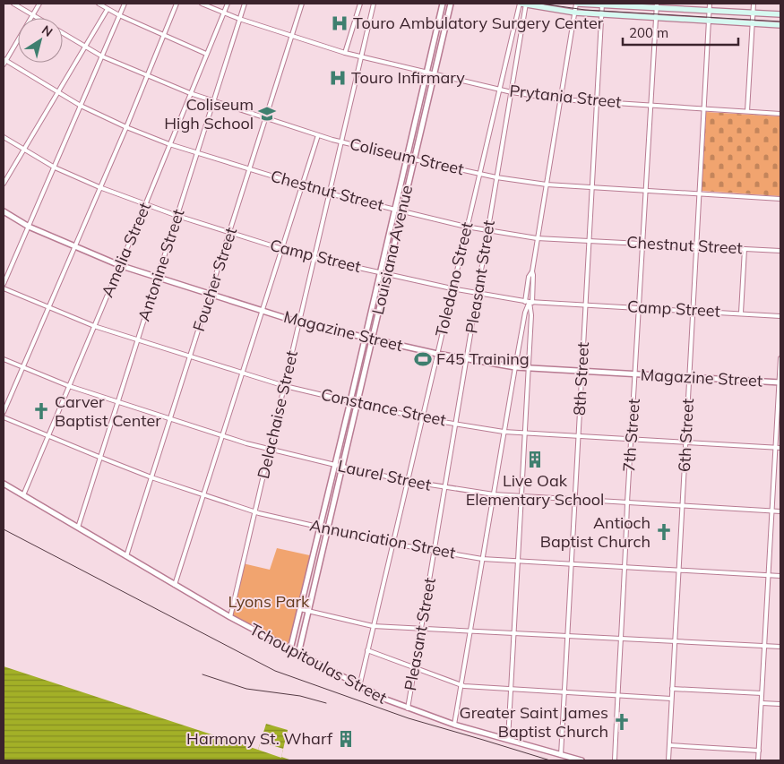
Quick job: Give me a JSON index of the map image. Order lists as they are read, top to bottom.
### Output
{
  "streets": {
    "street": [
      "Prytania Street",
      "Coliseum Street",
      "Chestnut Street",
      "Amelia Street",
      "Louisiana Avenue",
      "Camp Street",
      "Antonine Street",
      "Pleasant Street",
      "Foucher Street",
      "Toledano Street",
      "Magazine Street",
      "8th Street",
      "Constance Street",
      "Delachaise Street",
      "7th Street",
      "6th Street",
      "Laurel Street",
      "Annunciation Street",
      "Tchoupitoulas Street"
    ]
  },
  "crossings": [
    ["Prytania Street", "Amelia Street"],
    ["Prytania Street", "Louisiana Avenue"],
    ["Prytania Street", "Antonine Street"],
    ["Prytania Street", "Pleasant Street"],
    ["Prytania Street", "Foucher Street"],
    ["Prytania Street", "Toledano Street"],
    ["Prytania Street", "8th Street"],
    ["Prytania Street", "Delachaise Street"],
    ["Prytania Street", "7th Street"],
    ["Prytania Street", "6th Street"],
    ["Coliseum Street", "Amelia Street"],
    ["Coliseum Street", "Louisiana Avenue"],
    ["Coliseum Street", "Antonine Street"],
    ["Coliseum Street", "Pleasant Street"],
    ["Coliseum Street", "Foucher Street"],
    ["Coliseum Street", "Toledano Street"],
    ["Coliseum Street", "8th Street"],
    ["Coliseum Street", "Delachaise Street"],
    ["Coliseum Street", "7th Street"],
    ["Coliseum Street", "6th Street"],
    ["Chestnut Street", "Amelia Street"],
    ["Chestnut Street", "Louisiana Avenue"],
    ["Chestnut Street", "Antonine Street"],
    ["Chestnut Street", "Pleasant Street"],
    ["Chestnut Street", "Foucher Street"],
    ["Chestnut Street", "Toledano Street"],
    ["Chestnut Street", "8th Street"],
    ["Chestnut Street", "Delachaise Street"],
    ["Chestnut Street", "7th Street"],
    ["Chestnut Street", "6th Street"],
    ["Amelia Street", "Camp Street"],
    ["Amelia Street", "Magazine Street"],
    ["Amelia Street", "Constance Street"],
    ["Amelia Street", "Laurel Street"],
    ["Amelia Street", "Annunciation Street"],
    ["Amelia Street", "Tchoupitoulas Street"],
    ["Louisiana Avenue", "Camp Street"],
    ["Louisiana Avenue", "Magazine Street"],
    ["Louisiana Avenue", "Constance Street"],
    ["Louisiana Avenue", "Laurel Street"],
    ["Louisiana Avenue", "Annunciation Street"],
    ["Louisiana Avenue", "Tchoupitoulas Street"],
    ["Camp Street", "Antonine Street"],
    ["Camp Street", "Pleasant Street"],
    ["Camp Street", "Foucher Street"],
    ["Camp Street", "Toledano Street"],
    ["Camp Street", "8th Street"],
    ["Camp Street", "Delachaise Street"],
    ["Camp Street", "7th Street"],
    ["Camp Street", "6th Street"],
    ["Antonine Street", "Magazine Street"],
    ["Antonine Street", "Constance Street"],
    ["Antonine Street", "Laurel Street"],
    ["Antonine Street", "Annunciation Street"],
    ["Antonine Street", "Tchoupitoulas Street"],
    ["Pleasant Street", "Toledano Street"],
    ["Pleasant Street", "Magazine Street"],
    ["Pleasant Street", "Constance Street"],
    ["Pleasant Street", "Laurel Street"],
    ["Pleasant Street", "Annunciation Street"],
    ["Pleasant Street", "Tchoupitoulas Street"],
    ["Foucher Street", "Magazine Street"],
    ["Foucher Street", "Constance Street"],
    ["Foucher Street", "Laurel Street"],
    ["Foucher Street", "Annunciation Street"],
    ["Foucher Street", "Tchoupitoulas Street"],
    ["Toledano Street", "Magazine Street"],
    ["Toledano Street", "Constance Street"],
    ["Toledano Street", "Laurel Street"],
    ["Toledano Street", "Annunciation Street"],
    ["Toledano Street", "Tchoupitoulas Street"],
    ["Magazine Street", "8th Street"],
    ["Magazine Street", "Delachaise Street"],
    ["Magazine Street", "7th Street"],
    ["Magazine Street", "6th Street"],
    ["8th Street", "Constance Street"],
    ["8th Street", "Laurel Street"],
    ["8th Street", "Annunciation Street"],
    ["8th Street", "Tchoupitoulas Street"],
    ["Constance Street", "Delachaise Street"],
    ["Constance Street", "7th Street"],
    ["Constance Street", "6th Street"],
    ["Delachaise Street", "Laurel Street"],
    ["Delachaise Street", "Annunciation Street"],
    ["Delachaise Street", "Tchoupitoulas Street"],
    ["7th Street", "Laurel Street"],
    ["7th Street", "Annunciation Street"],
    ["6th Street", "Laurel Street"],
    ["6th Street", "Annunciation Street"]
  ],
  "parks": ["Lyons Park"],
  "places": {
    "hospital": ["Touro Ambulatory Surgery Center", "Touro Infirmary"],
    "school or university": ["Coliseum High School"],
    "sports": ["F45 Training"],
    "church": ["Carver Baptist Center", "Antioch Baptist Church", "Greater Saint James Baptist Church"],
    "building": ["Live Oak Elementary School", "Harmony St. Wharf"]
  },
  "scale_bar": "200 m",
  "north": "top right"
}
